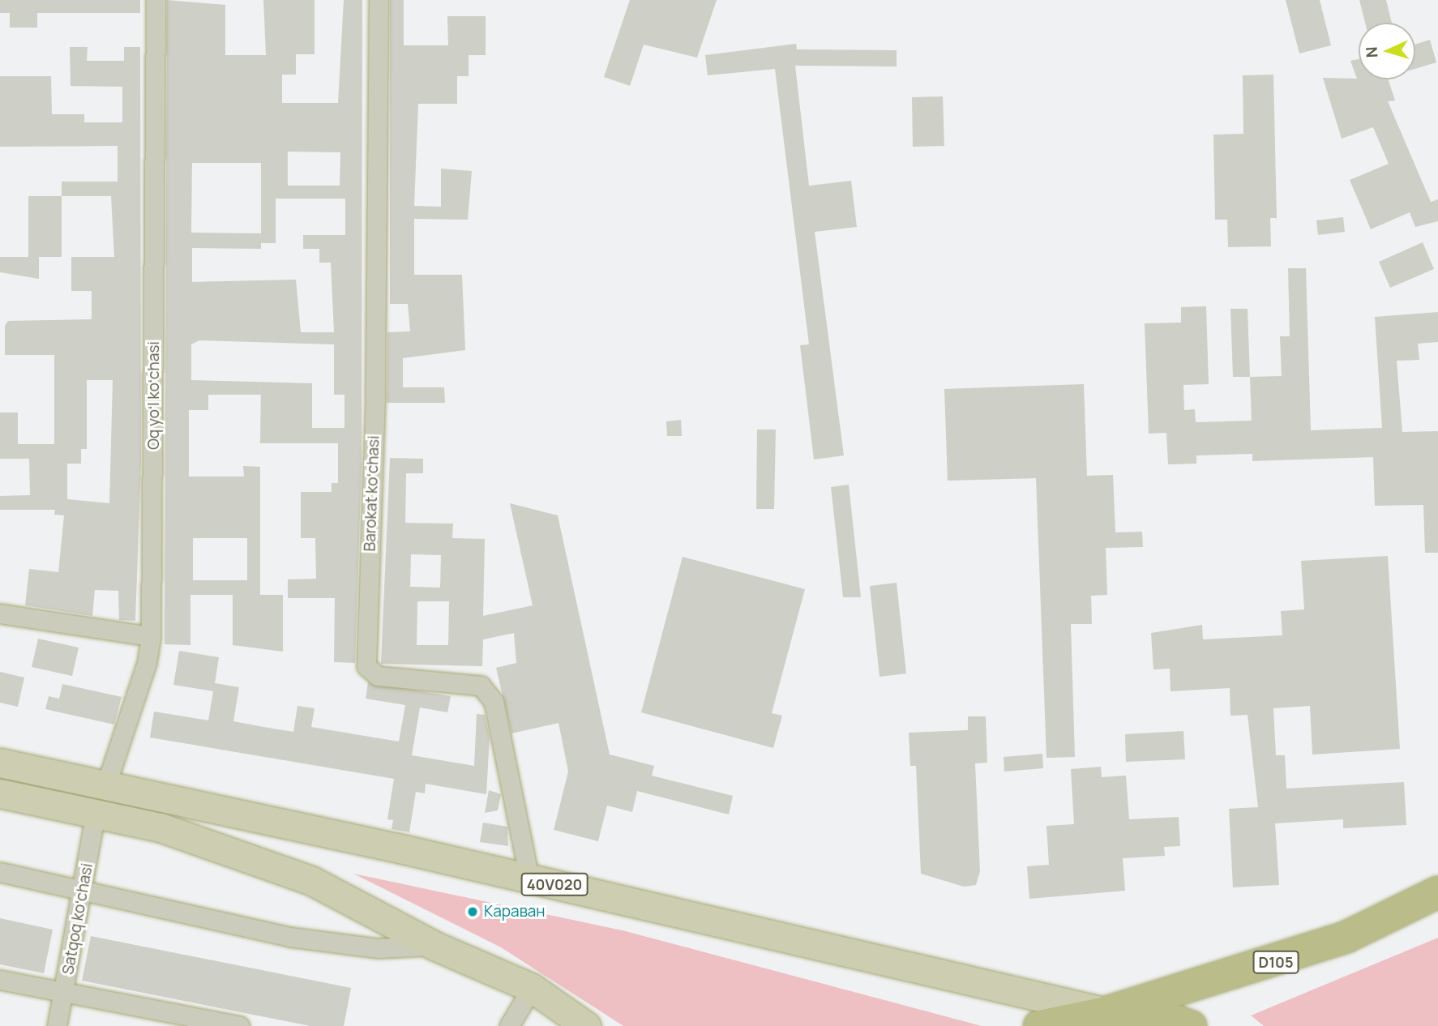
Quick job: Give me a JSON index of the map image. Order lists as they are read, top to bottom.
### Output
{
  "streets": {
    "highway": ["D105"],
    "main road": ["40V020"],
    "street": ["Oq yoʻl koʻchasi", "Barokat koʻchasi", "Satqoq koʻchasi"]
  },
  "crossings": [
    ["Oq yoʻl koʻchasi", "40V020"],
    ["Barokat koʻchasi", "40V020"],
    ["40V020", "D105"]
  ],
  "places": ["Караван"],
  "north": "left"
}
